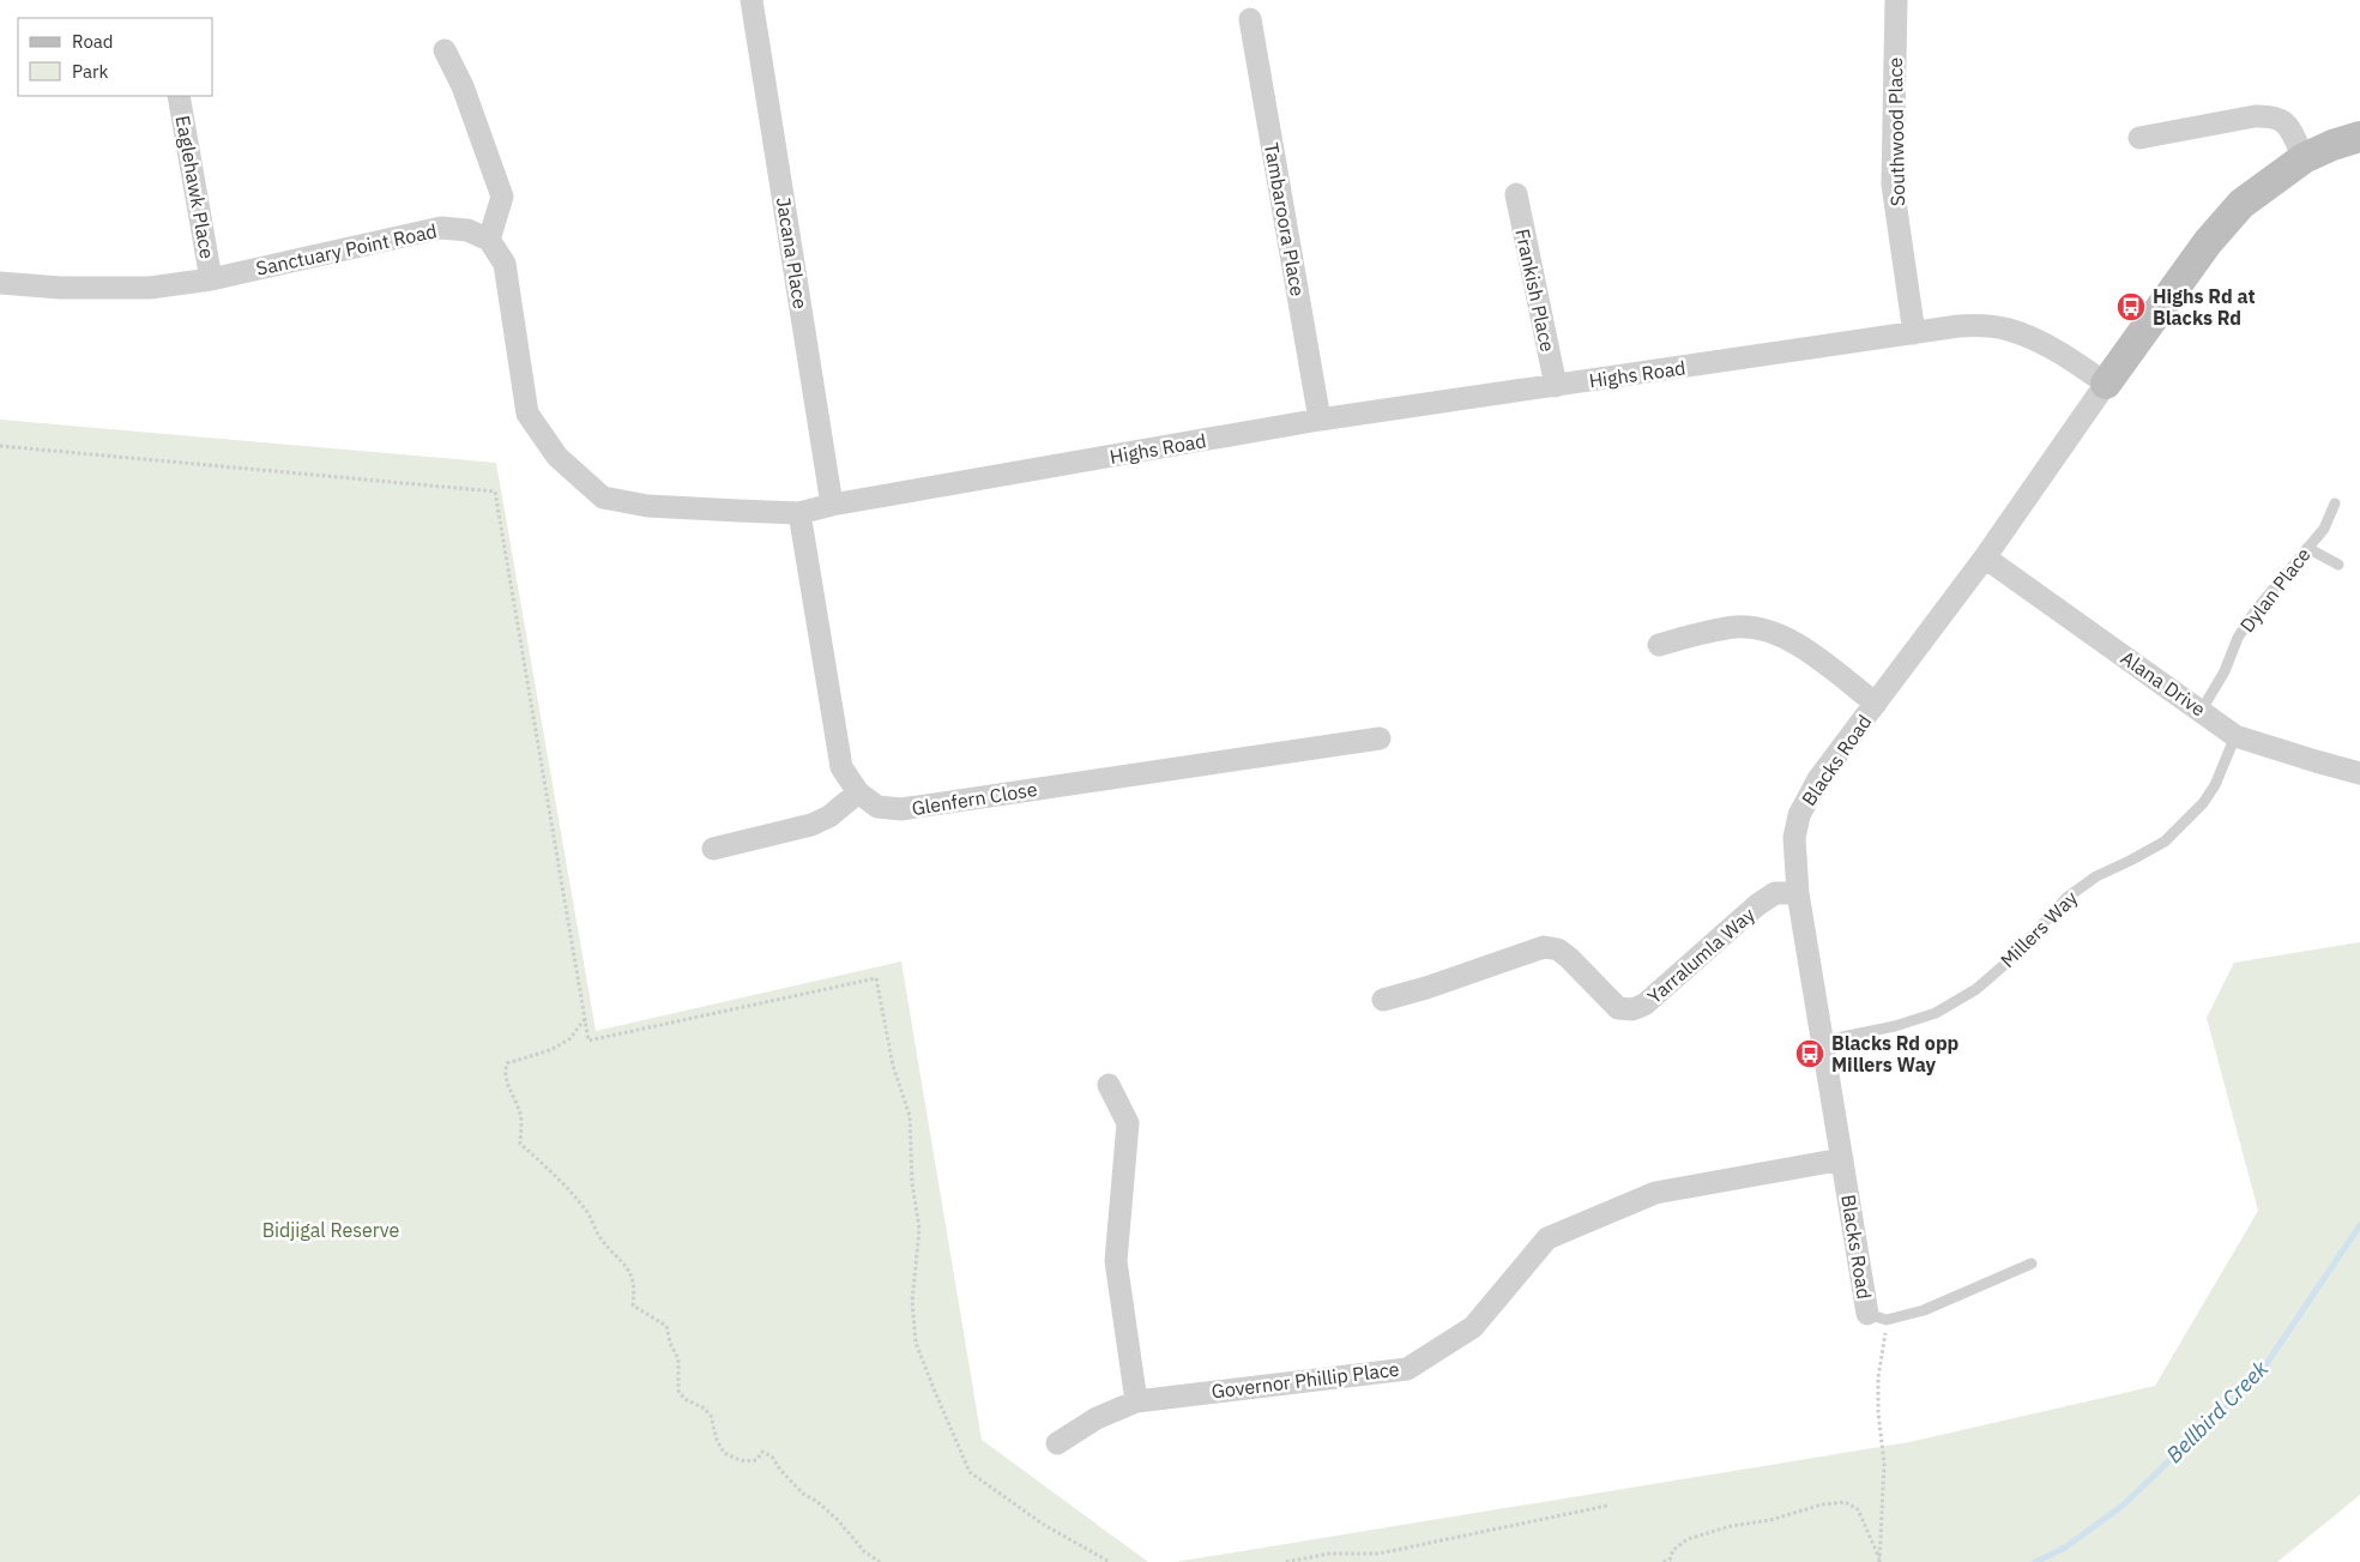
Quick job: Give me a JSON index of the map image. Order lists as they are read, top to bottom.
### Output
{
  "streets": {
    "street": [
      "Southwood Place",
      "Eaglehawk Place",
      "Tambaroora Place",
      "Sanctuary Point Road",
      "Jacana Place",
      "Frankish Place",
      "Highs Road",
      "Alana Drive",
      "Blacks Road",
      "Glenfern Close",
      "Yarralumla Way",
      "Governor Phillip Place"
    ],
    "lane": ["Dylan Place", "Millers Way"]
  },
  "crossings": [
    ["Southwood Place", "Highs Road"],
    ["Eaglehawk Place", "Sanctuary Point Road"],
    ["Tambaroora Place", "Highs Road"],
    ["Jacana Place", "Highs Road"],
    ["Frankish Place", "Highs Road"],
    ["Highs Road", "Blacks Road"],
    ["Highs Road", "Glenfern Close"],
    ["Dylan Place", "Alana Drive"],
    ["Alana Drive", "Blacks Road"],
    ["Alana Drive", "Millers Way"],
    ["Blacks Road", "Millers Way"],
    ["Blacks Road", "Yarralumla Way"],
    ["Blacks Road", "Governor Phillip Place"]
  ],
  "water": ["Bellbird Creek"],
  "parks": ["Bidjigal Reserve"],
  "places": {
    "bus stop": ["Highs Rd at Blacks Rd", "Blacks Rd opp Millers Way"]
  },
  "legend": ["Road", "Park"]
}
